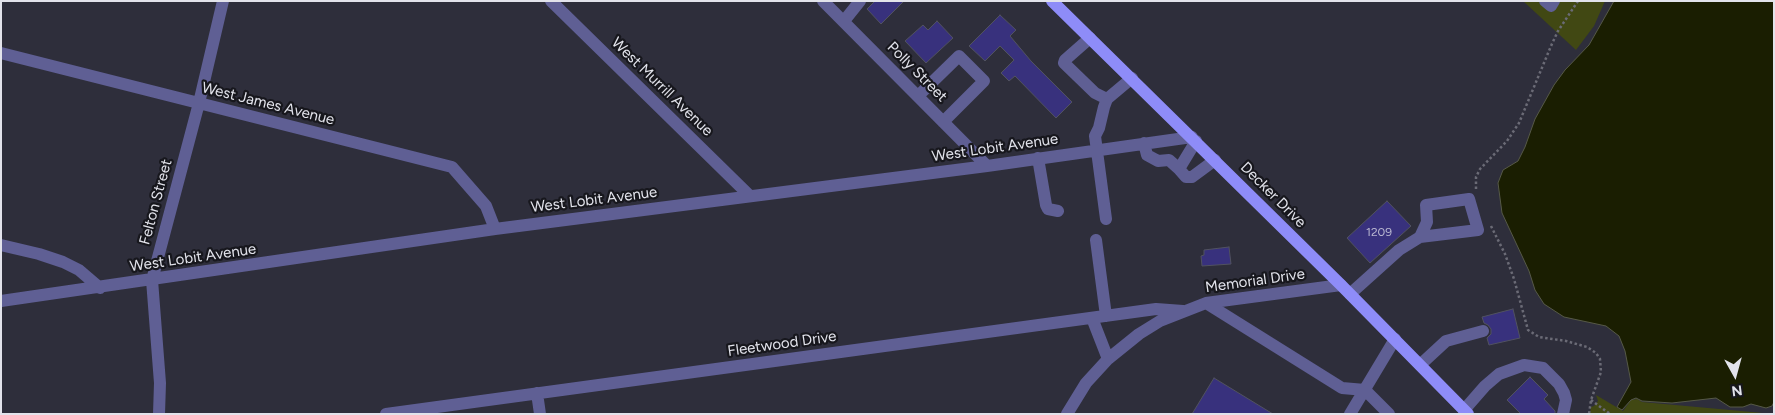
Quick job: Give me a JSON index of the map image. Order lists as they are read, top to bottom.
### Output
{
  "streets": {
    "main road": ["Decker Drive"],
    "street": [
      "Polly Street",
      "West Murrill Avenue",
      "West James Avenue",
      "West Lobit Avenue",
      "Felton Street",
      "Memorial Drive",
      "Fleetwood Drive"
    ]
  },
  "crossings": [
    ["Polly Street", "West Lobit Avenue"],
    ["West Murrill Avenue", "West Lobit Avenue"],
    ["West James Avenue", "West Lobit Avenue"],
    ["West James Avenue", "Felton Street"],
    ["West Lobit Avenue", "Decker Drive"],
    ["West Lobit Avenue", "Felton Street"],
    ["Decker Drive", "Memorial Drive"],
    ["Memorial Drive", "Fleetwood Drive"]
  ],
  "house_numbers": ["1209"],
  "north": "bottom"
}
